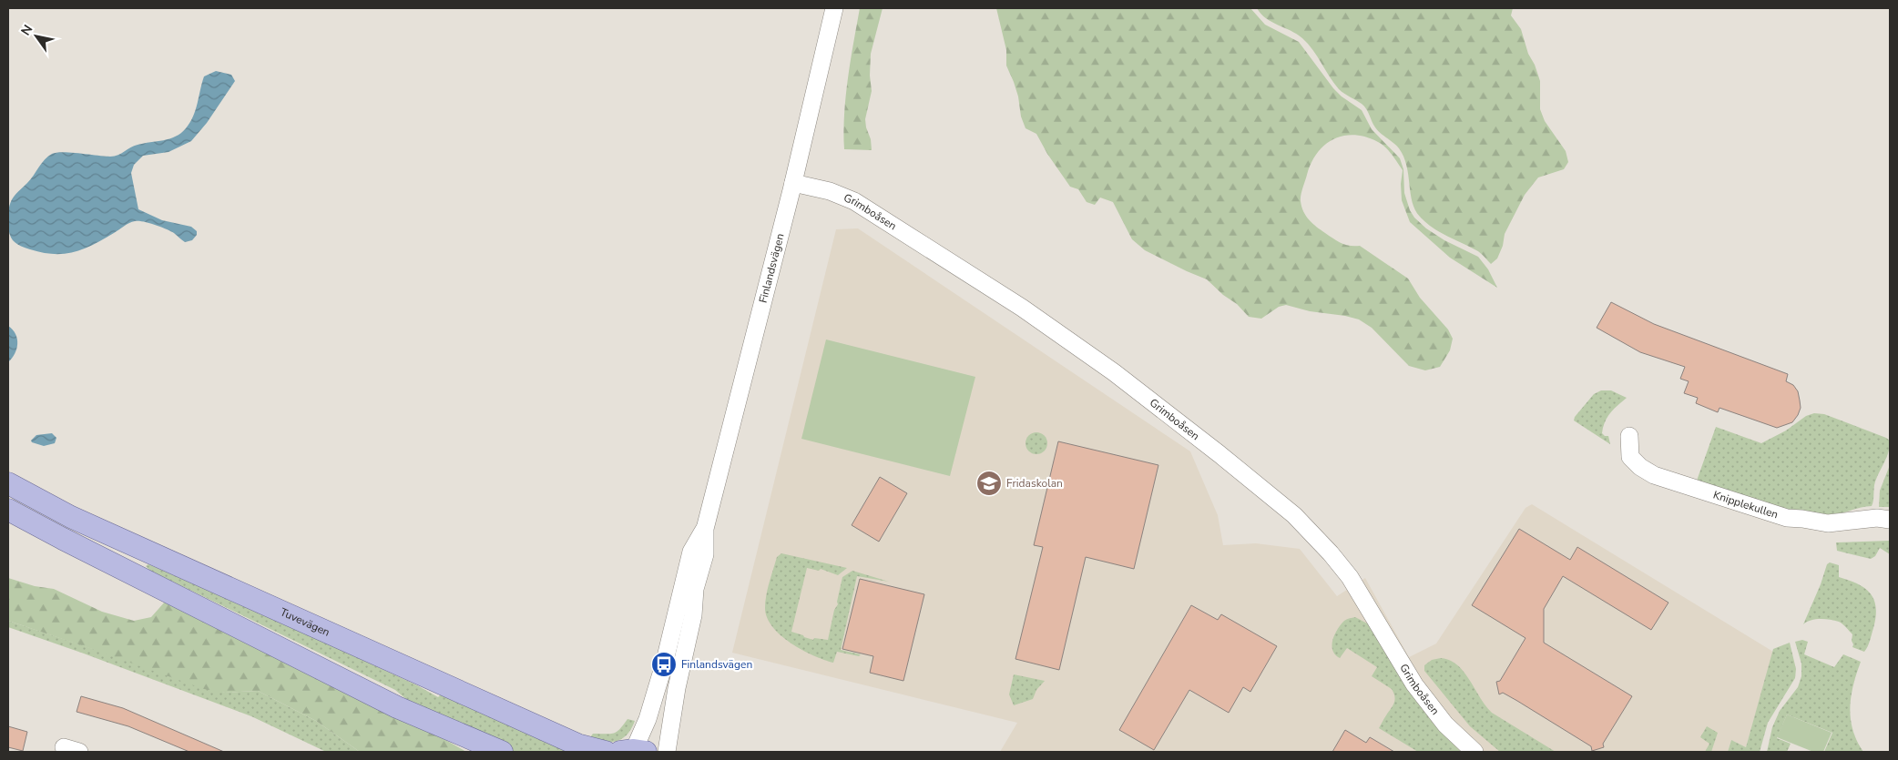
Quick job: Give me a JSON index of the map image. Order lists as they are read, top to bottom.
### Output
{
  "streets": {
    "main road": ["Tuvevägen"],
    "street": ["Grimboåsen", "Finlandsvägen", "Knipplekullen"]
  },
  "crossings": [
    ["Grimboåsen", "Finlandsvägen"]
  ],
  "places": {
    "school or university": ["Fridaskolan"],
    "bus stop": ["Finlandsvägen"]
  },
  "north": "top left"
}
